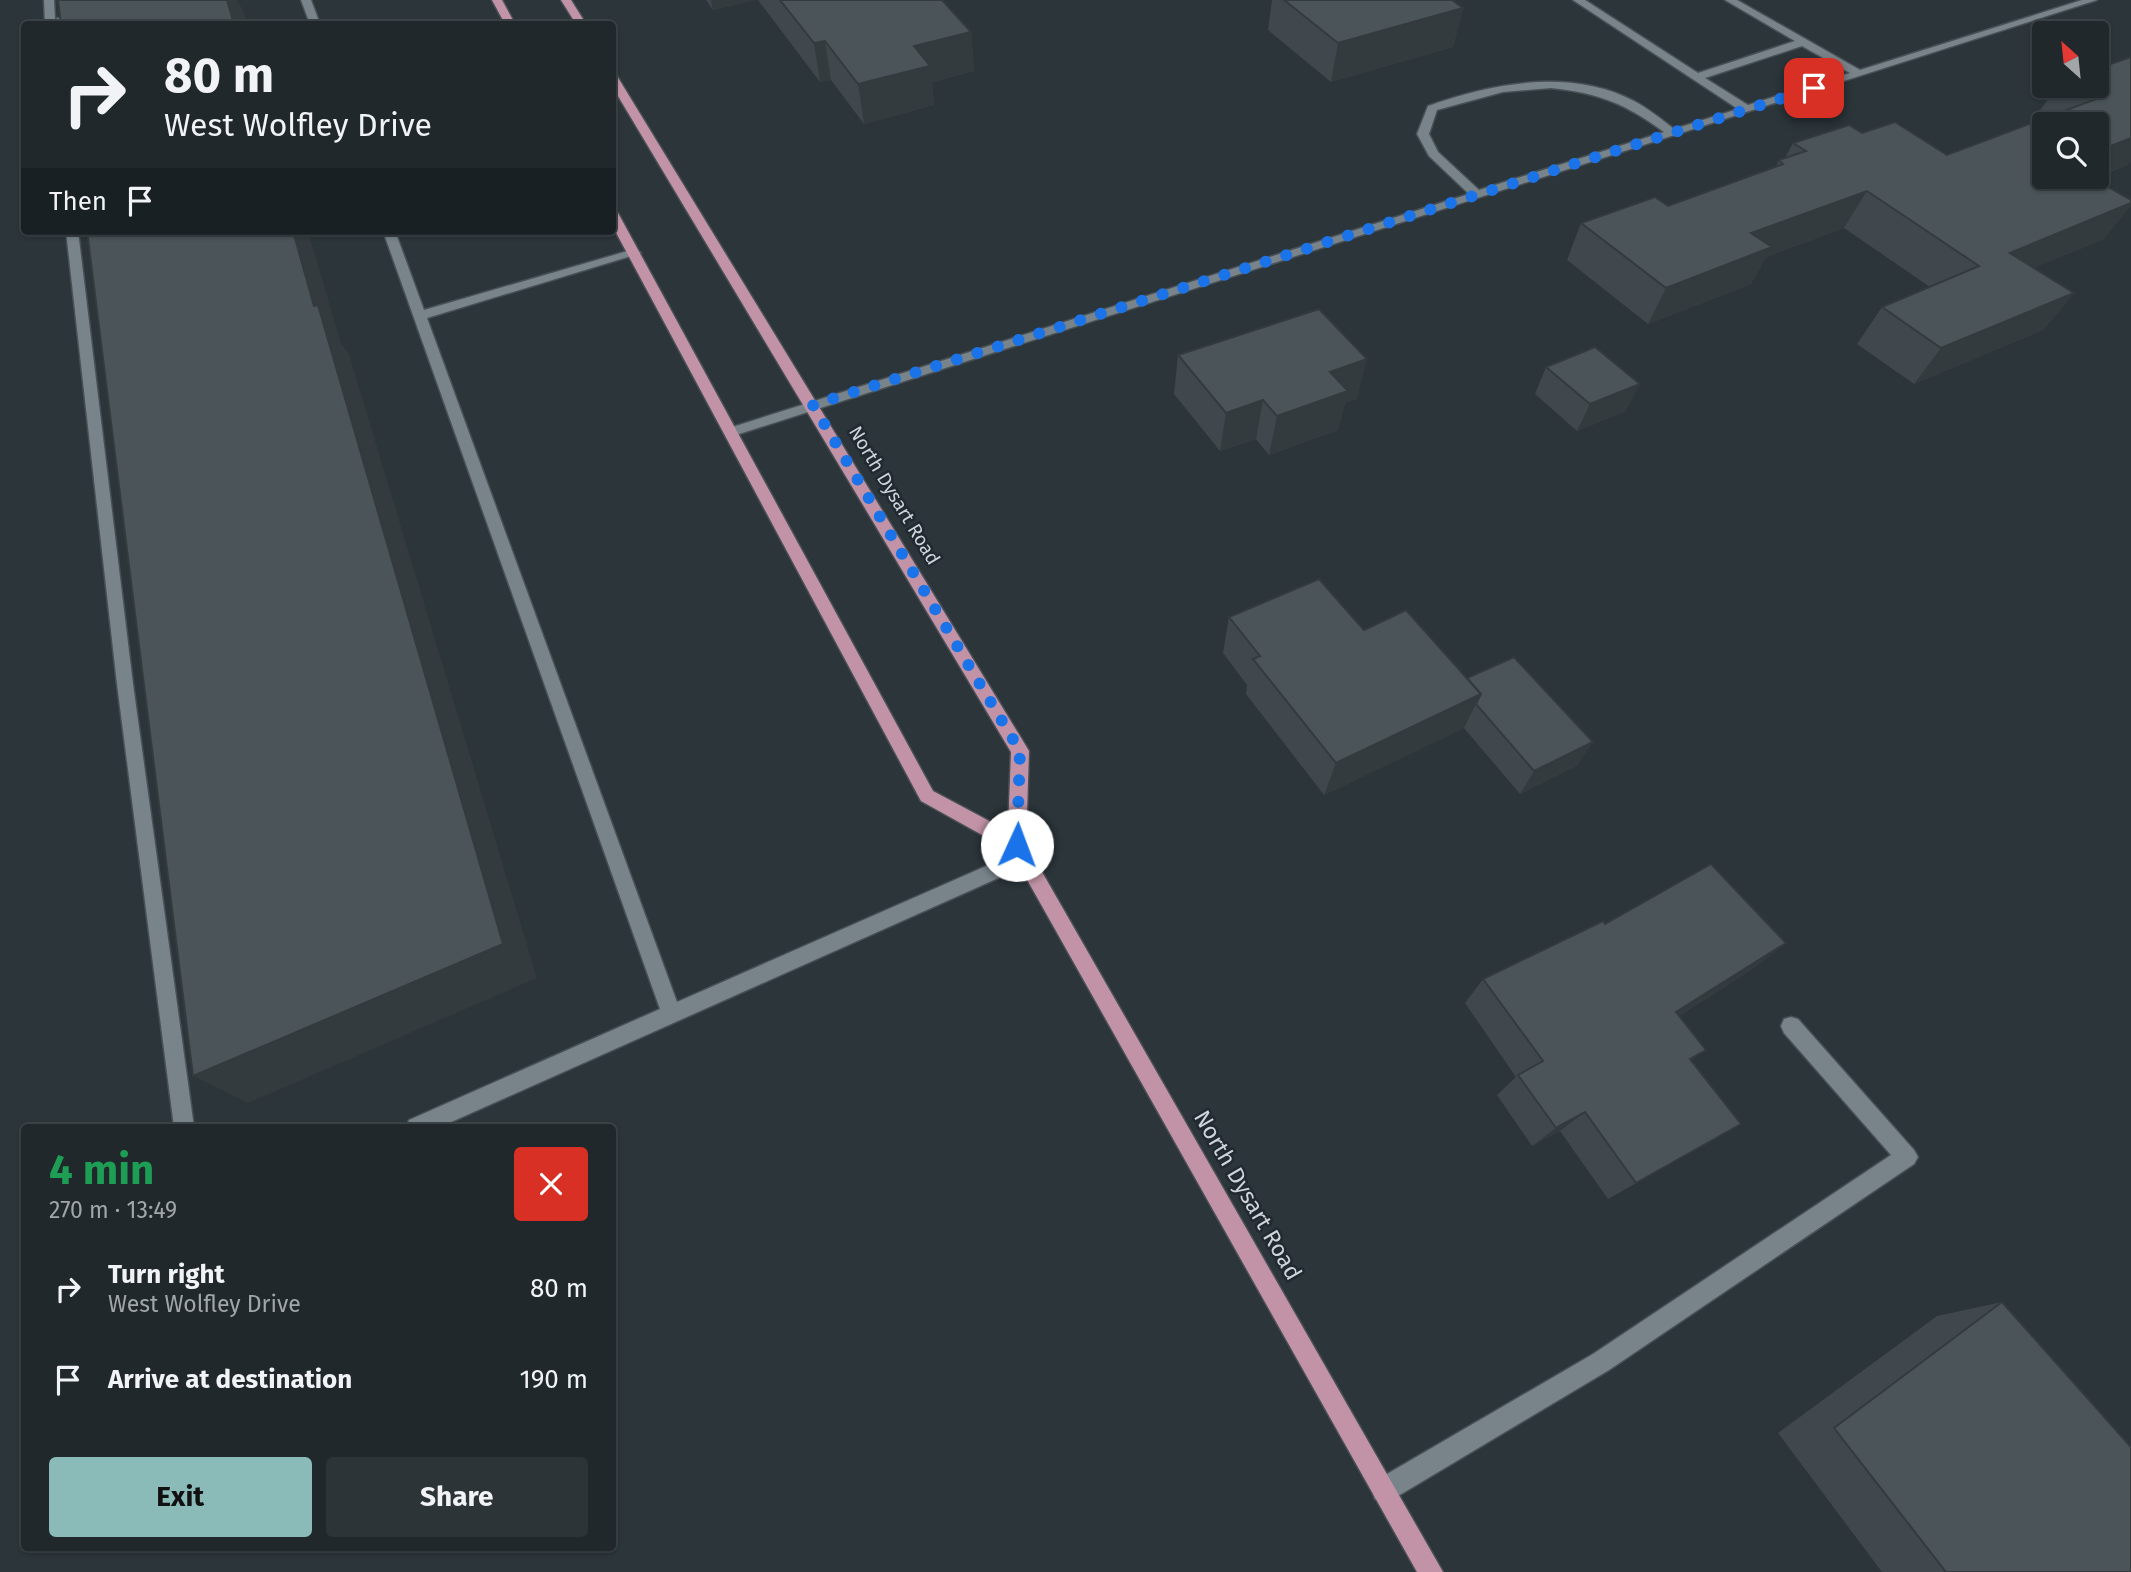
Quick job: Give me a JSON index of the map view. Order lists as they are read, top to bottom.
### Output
{
  "streets": {
    "main road": ["North Dysart Road"]
  },
  "north": "top left",
  "page": {
    "turn": ["80 m", "West Wolfley Drive"],
    "then": "Then",
    "heading": ["4 min", "270 m · 13:49"],
    "list": [
      {
        "name": "Turn right",
        "note": "West Wolfley Drive",
        "value": "80 m"
      },
      {
        "name": "Arrive at destination",
        "value": "190 m"
      }
    ],
    "buttons": ["Exit", "Share"]
  }
}
